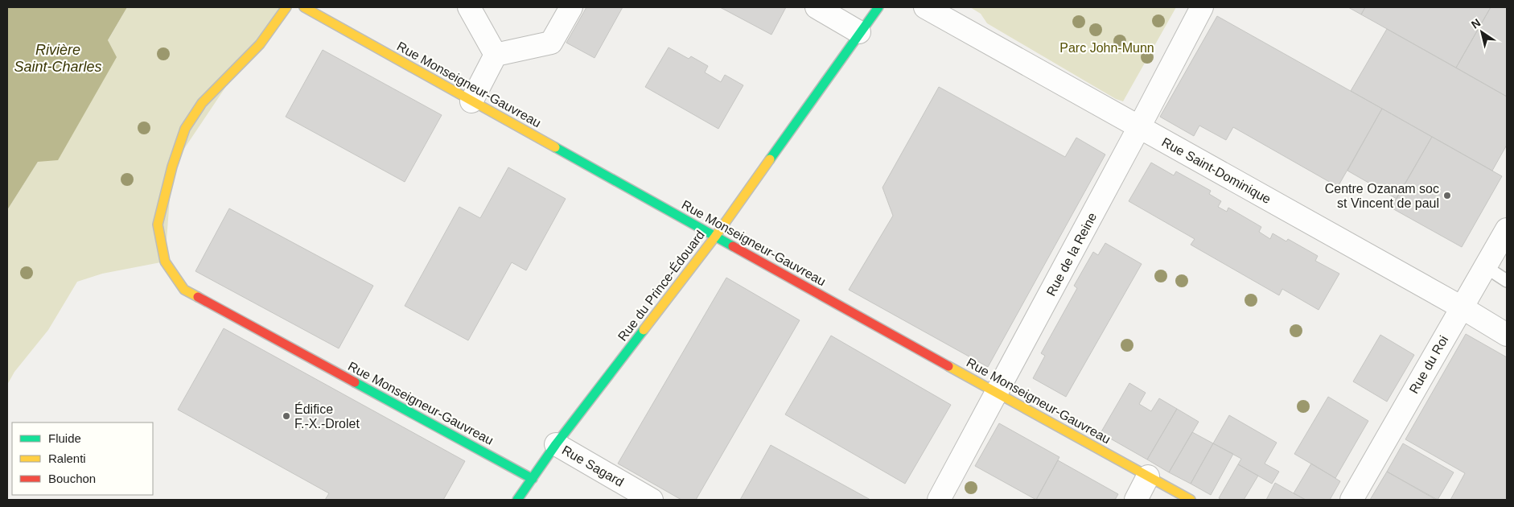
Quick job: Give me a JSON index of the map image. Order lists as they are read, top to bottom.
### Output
{
  "streets": {
    "street": [
      "Rue Monseigneur-Gauvreau",
      "Rue Saint-Dominique",
      "Rue de la Reine",
      "Rue du Prince-Édouard",
      "Rue du Roi",
      "Rue Sagard"
    ]
  },
  "crossings": [
    ["Rue Monseigneur-Gauvreau", "Rue de la Reine"],
    ["Rue Monseigneur-Gauvreau", "Rue du Prince-Édouard"],
    ["Rue Saint-Dominique", "Rue de la Reine"],
    ["Rue Saint-Dominique", "Rue du Roi"],
    ["Rue du Prince-Édouard", "Rue Sagard"]
  ],
  "water": ["Rivière Saint-Charles"],
  "parks": ["Parc John-Munn"],
  "places": ["Centre Ozanam soc st Vincent de paul", "Édifice F.-X.-Drolet"],
  "legend": ["Fluide", "Ralenti", "Bouchon"],
  "north": "top left"
}
